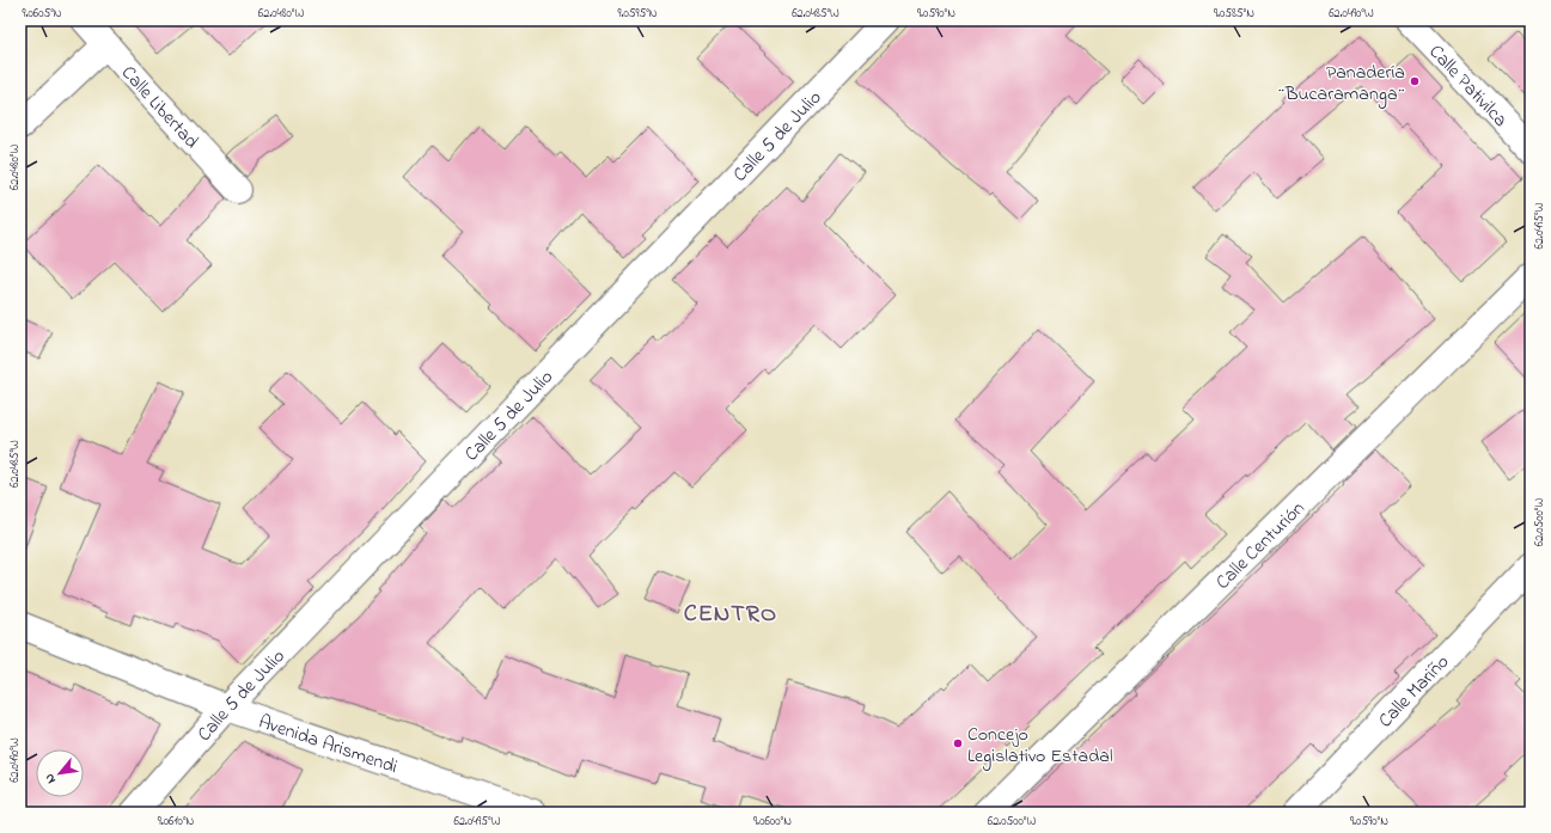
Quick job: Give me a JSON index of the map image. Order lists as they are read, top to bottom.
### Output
{
  "streets": {
    "street": [
      "Calle Pativilca",
      "Calle Libertad",
      "Calle 5 de Julio",
      "Calle Centurión",
      "Calle Mariño",
      "Avenida Arismendi"
    ]
  },
  "crossings": [
    ["Calle 5 de Julio", "Avenida Arismendi"]
  ],
  "districts": ["CENTRO"],
  "places": ["Panadería ¨Bucaramanga¨", "Concejo Legislativo Estadal"],
  "north": "bottom left",
  "coordinates": [
    "9.0605°N",
    "62.0480°W",
    "9.0595°N",
    "62.0485°W",
    "9.0590°N",
    "9.0585°N",
    "62.0490°W",
    "62.0495°W",
    "62.0500°W",
    "9.0610°N",
    "9.0600°N"
  ]
}
